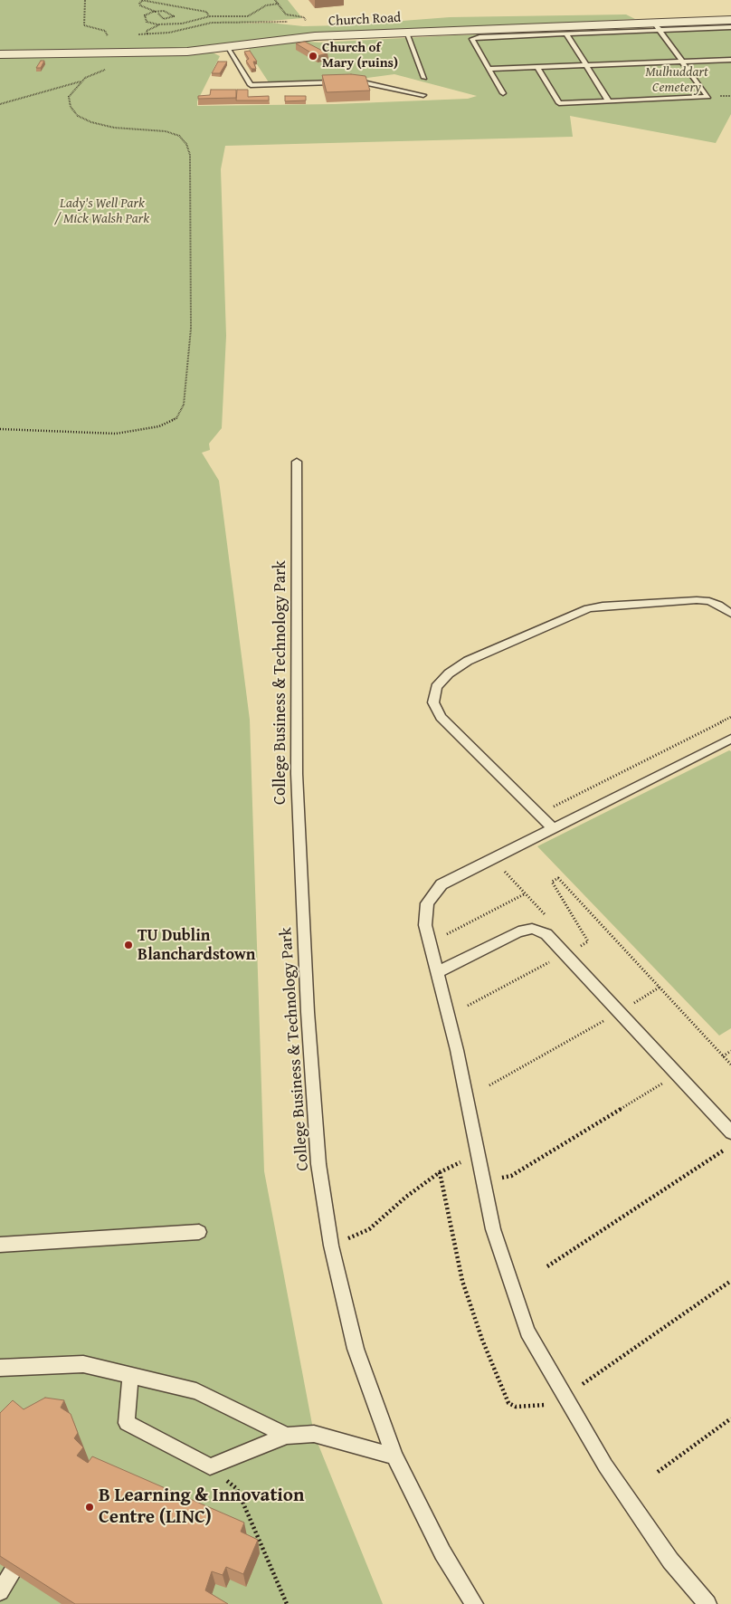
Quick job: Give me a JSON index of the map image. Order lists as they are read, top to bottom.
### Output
{
  "streets": {
    "street": ["Church Road"],
    "lane": ["College Business & Technology Park"]
  },
  "parks": ["Mulhuddart Cemetery", "Lady's Well Park / Mick Walsh Park"],
  "places": ["Church of Mary (ruins)", "TU Dublin Blanchardstown", "B Learning & Innovation Centre (LINC)"]
}
